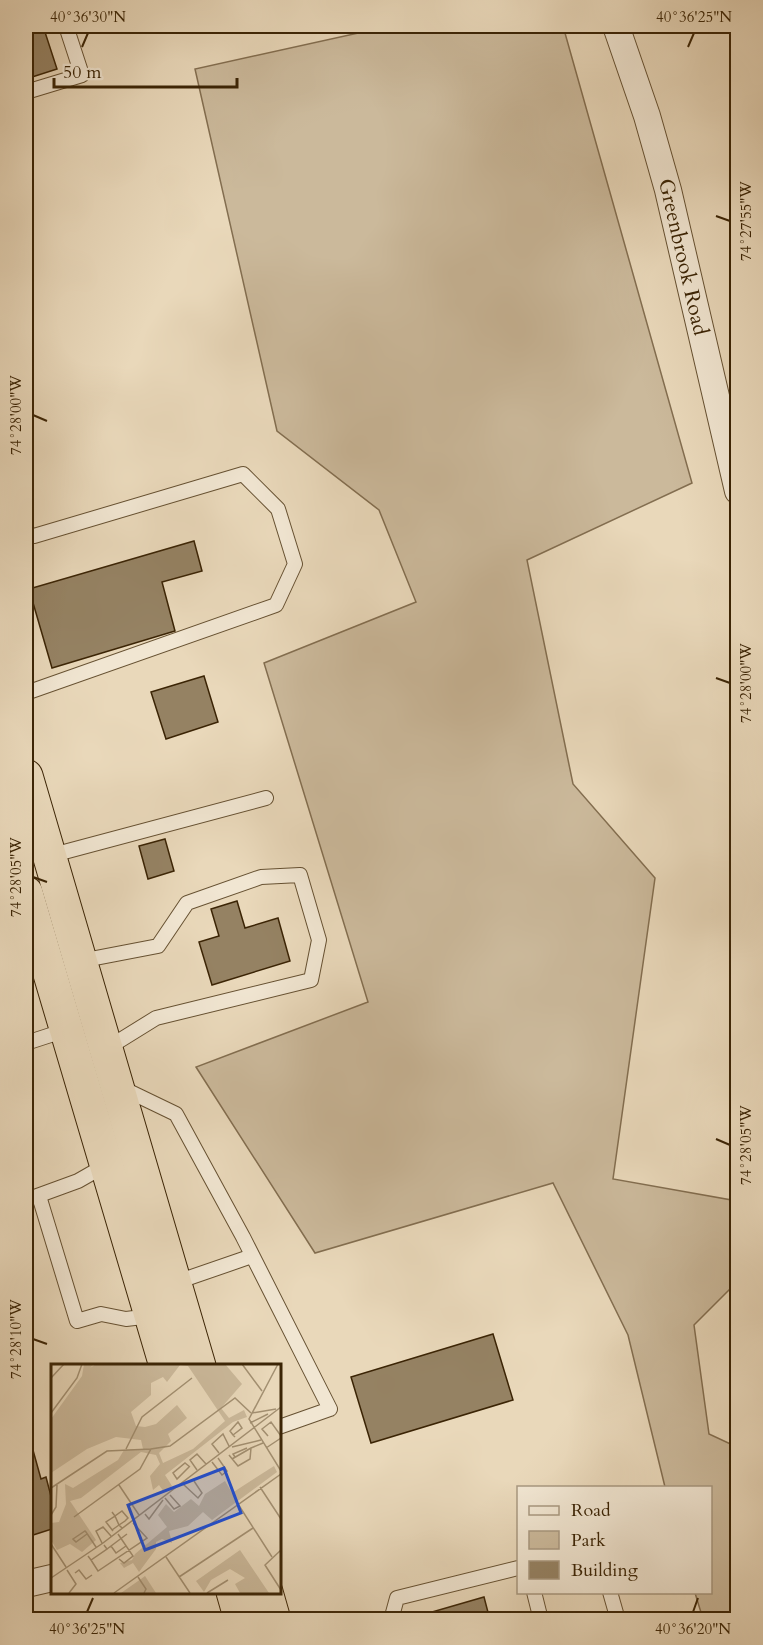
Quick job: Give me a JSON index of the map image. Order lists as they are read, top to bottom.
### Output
{
  "streets": {
    "street": ["Greenbrook Road"]
  },
  "legend": ["Road", "Park", "Building"],
  "scale_bar": "50 m",
  "coordinates": [
    "40°36'30\"N",
    "40°36'25\"N",
    "74°27'55\"W",
    "74°28'00\"W",
    "74°28'05\"W",
    "74°28'10\"W",
    "40°36'20\"N"
  ]
}
